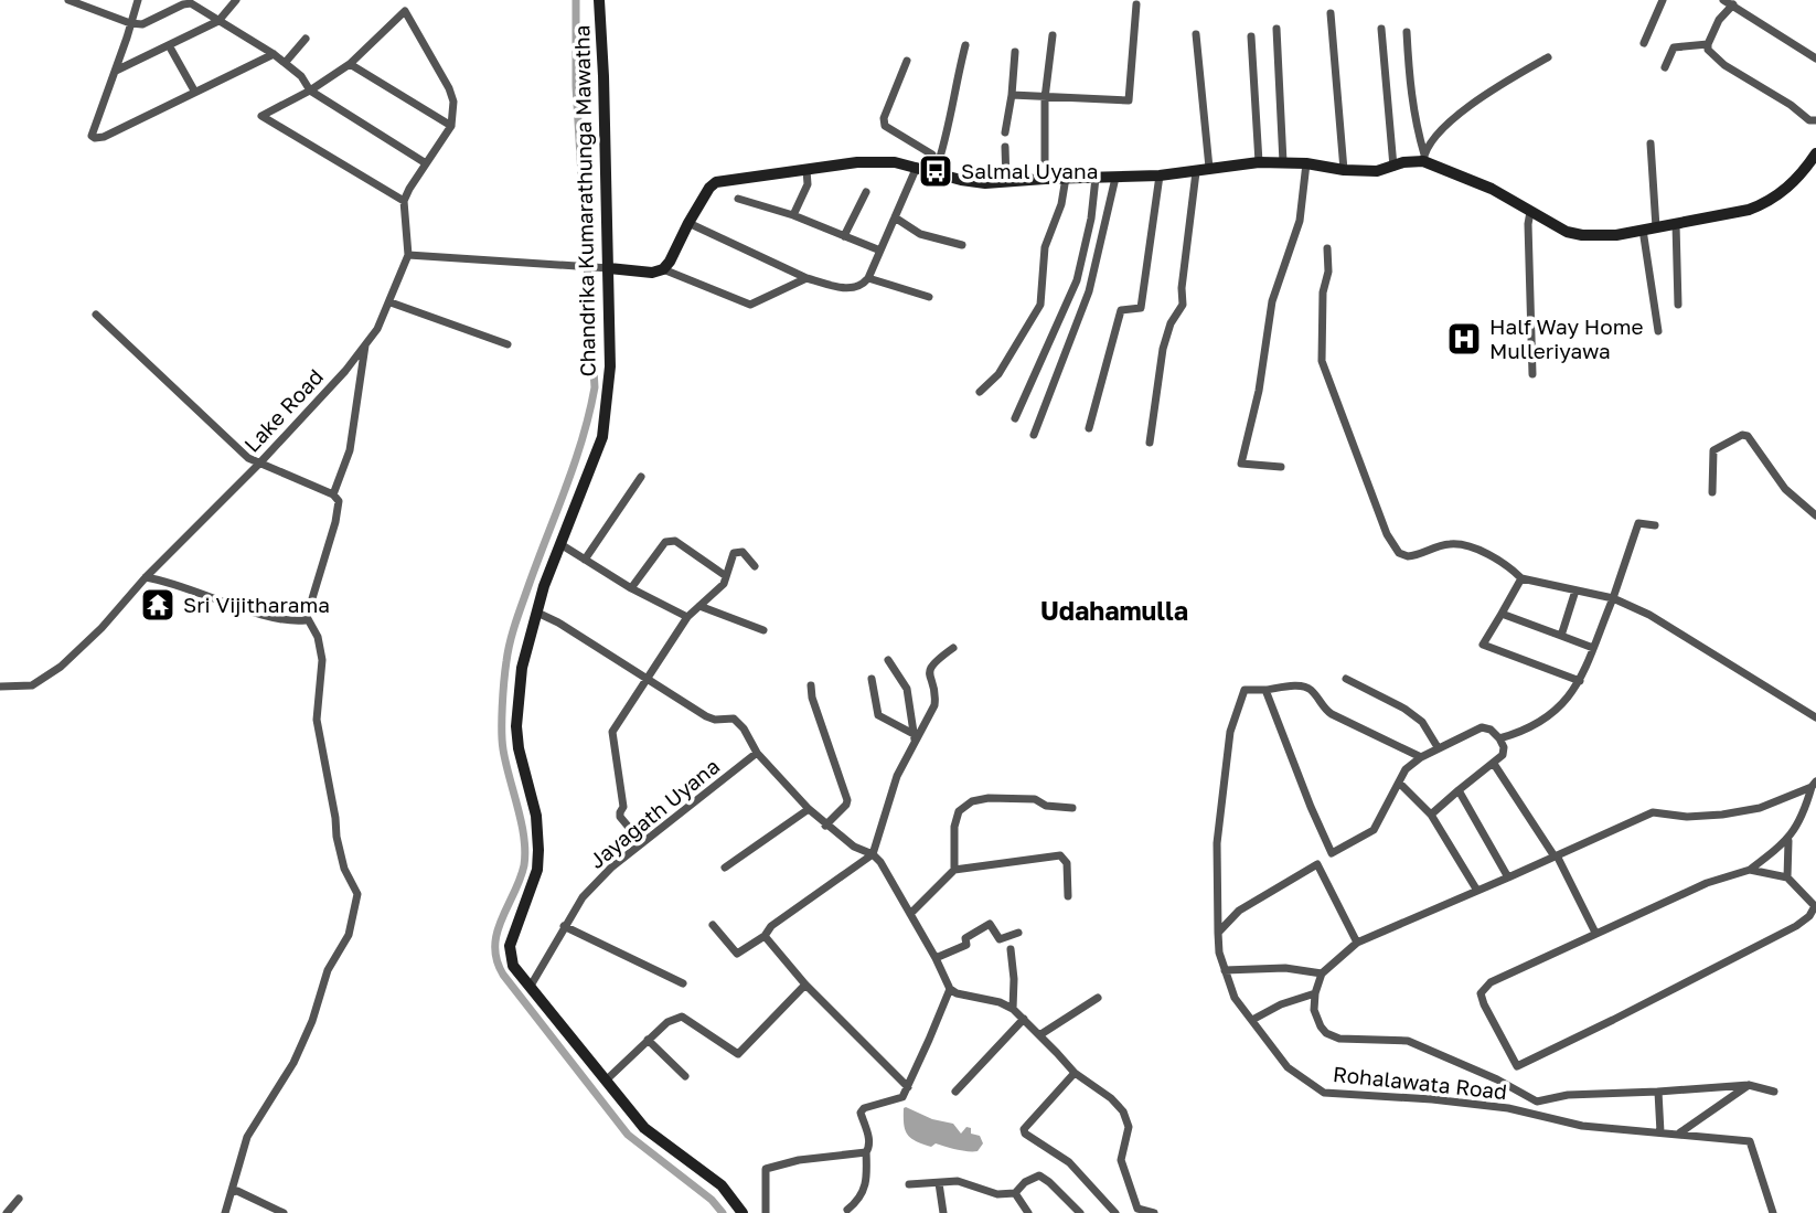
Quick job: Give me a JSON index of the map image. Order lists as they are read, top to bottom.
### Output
{
  "streets": {
    "main road": ["Chandrika Kumarathunga Mawatha"],
    "street": ["Lake Road", "Jayagath Uyana", "Rohalawata Road"]
  },
  "crossings": [
    ["Chandrika Kumarathunga Mawatha", "Jayagath Uyana"]
  ],
  "districts": ["Udahamulla"],
  "places": {
    "bus stop": ["Salmal Uyana"],
    "hospital": ["Half Way Home Mulleriyawa"],
    "temple": ["Sri Vijitharama"]
  }
}
